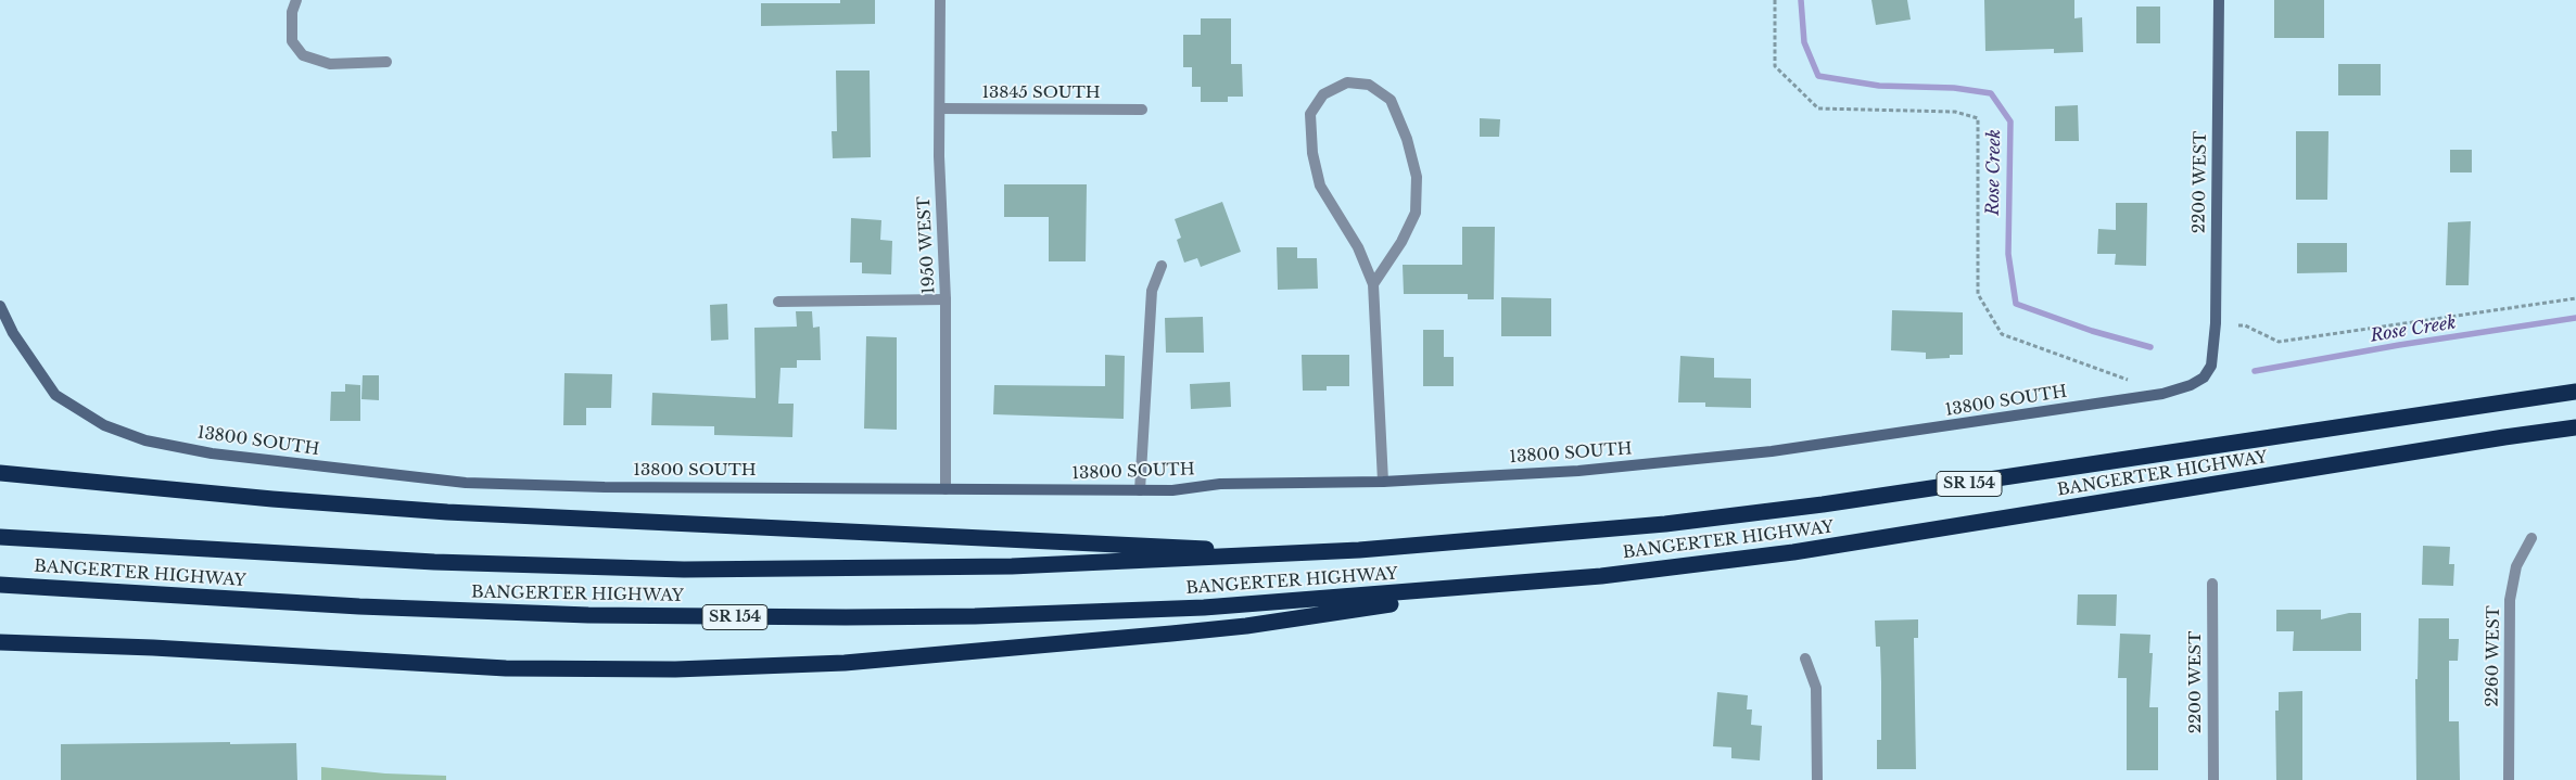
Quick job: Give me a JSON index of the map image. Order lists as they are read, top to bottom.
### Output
{
  "streets": {
    "highway": ["BANGERTER HIGHWAY", "SR 154"],
    "street": [
      "13845 SOUTH",
      "2200 WEST",
      "1950 WEST",
      "13800 SOUTH",
      "2260 WEST"
    ]
  },
  "crossings": [
    ["13845 SOUTH", "1950 WEST"],
    ["2200 WEST", "13800 SOUTH"],
    ["1950 WEST", "13800 SOUTH"]
  ],
  "water": ["Rose Creek"]
}
